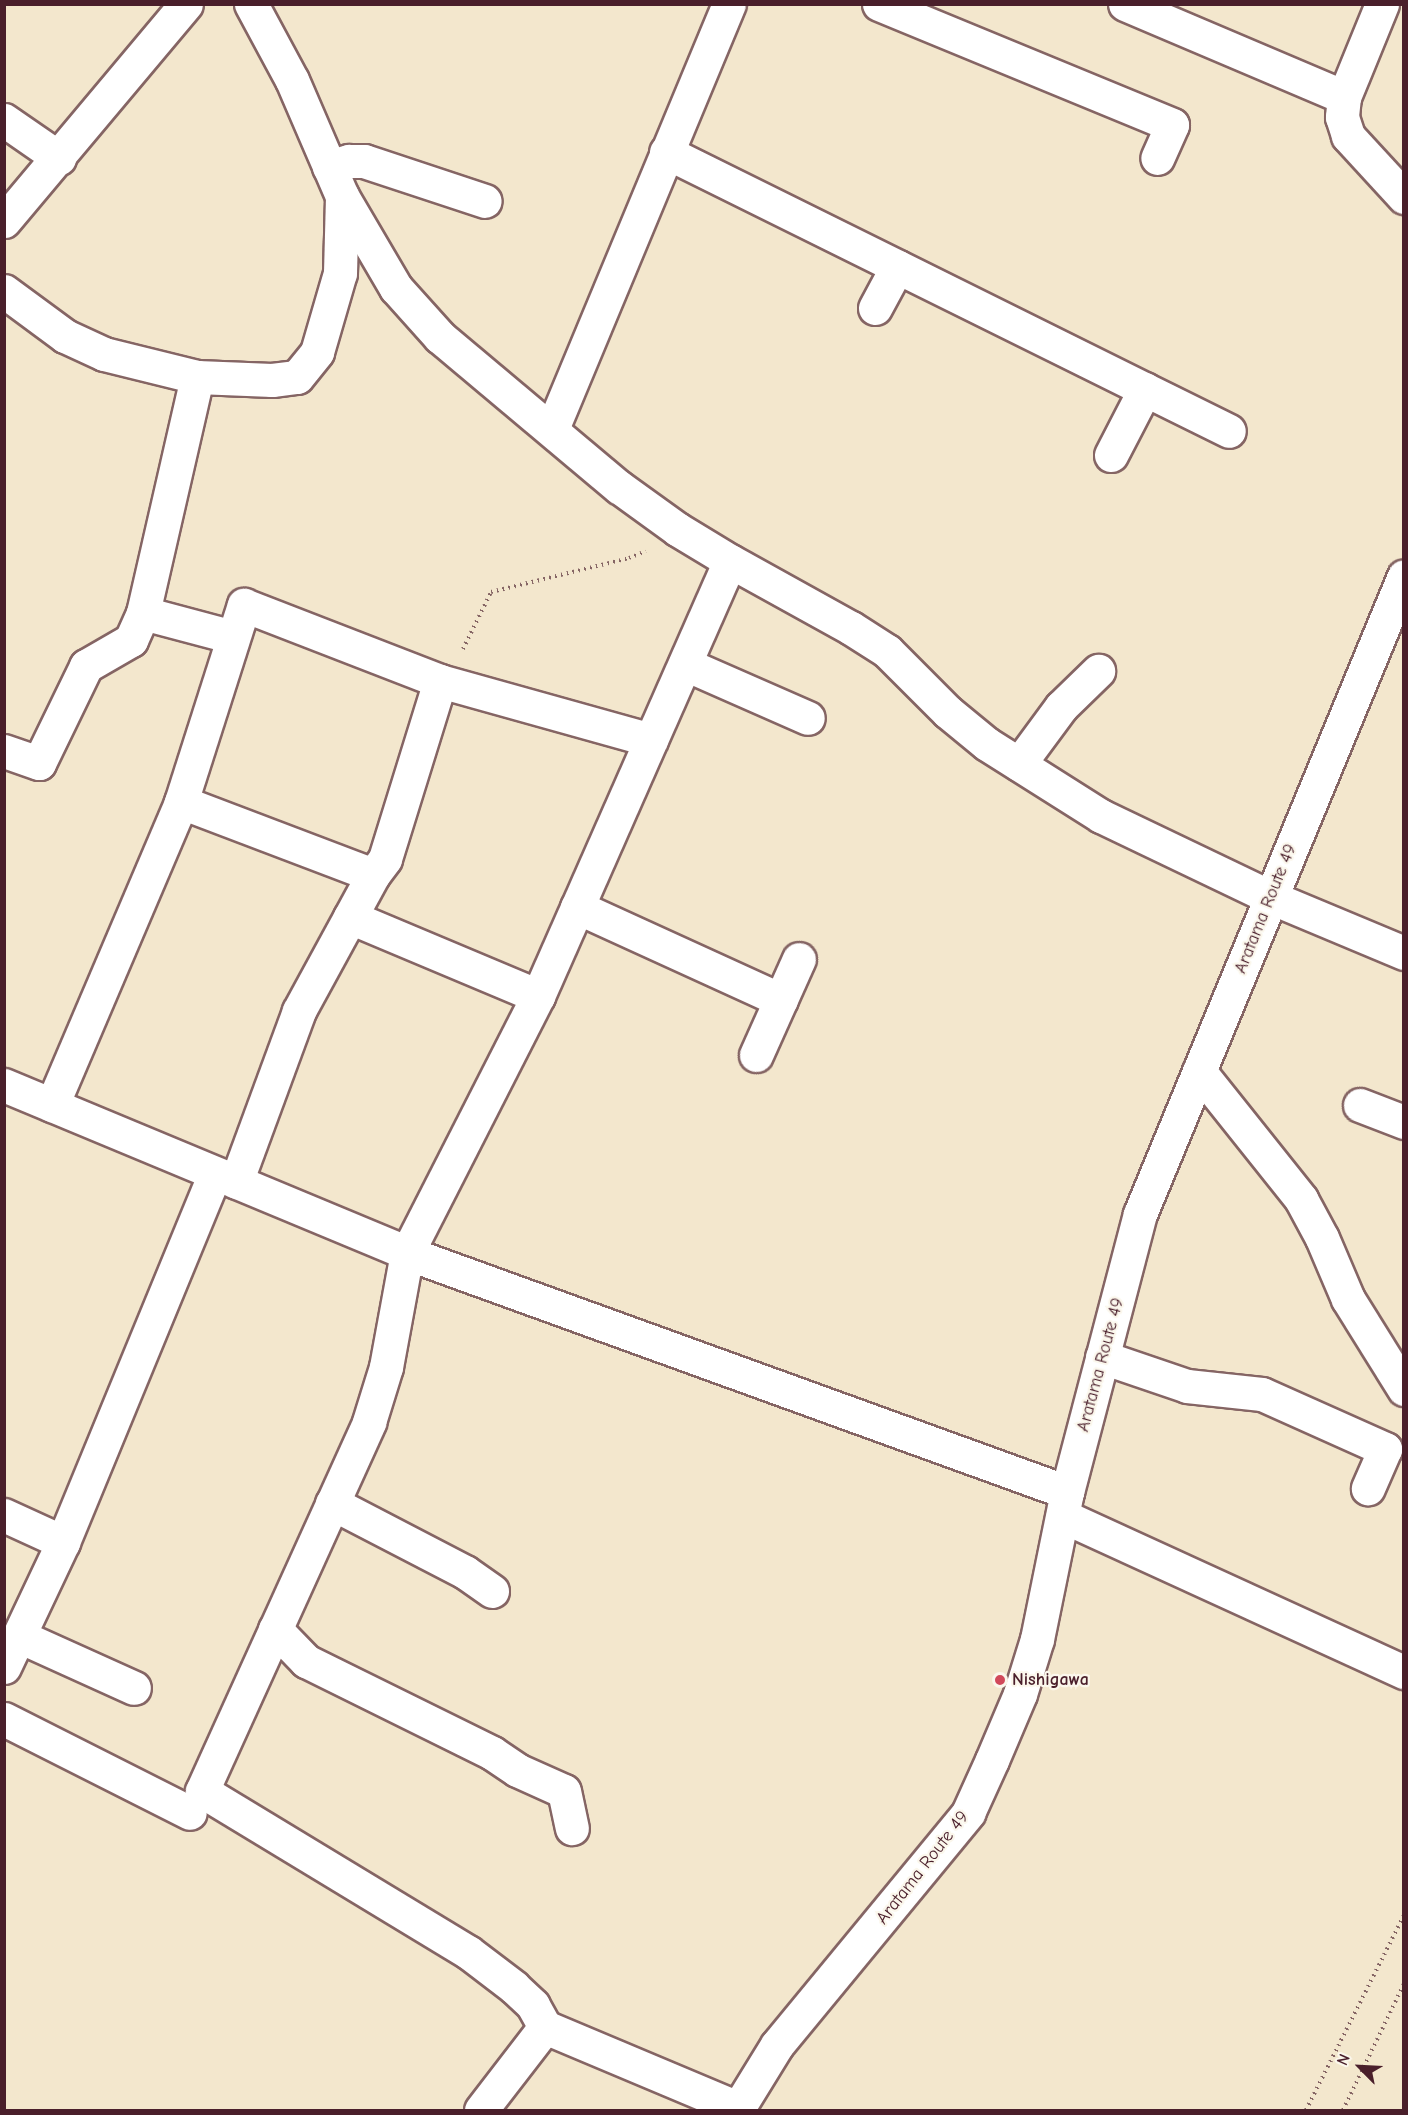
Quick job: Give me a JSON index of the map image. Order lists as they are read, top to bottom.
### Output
{
  "streets": {
    "street": ["Aratama Route 49"]
  },
  "places": ["Nishigawa"],
  "north": "top left"
}
